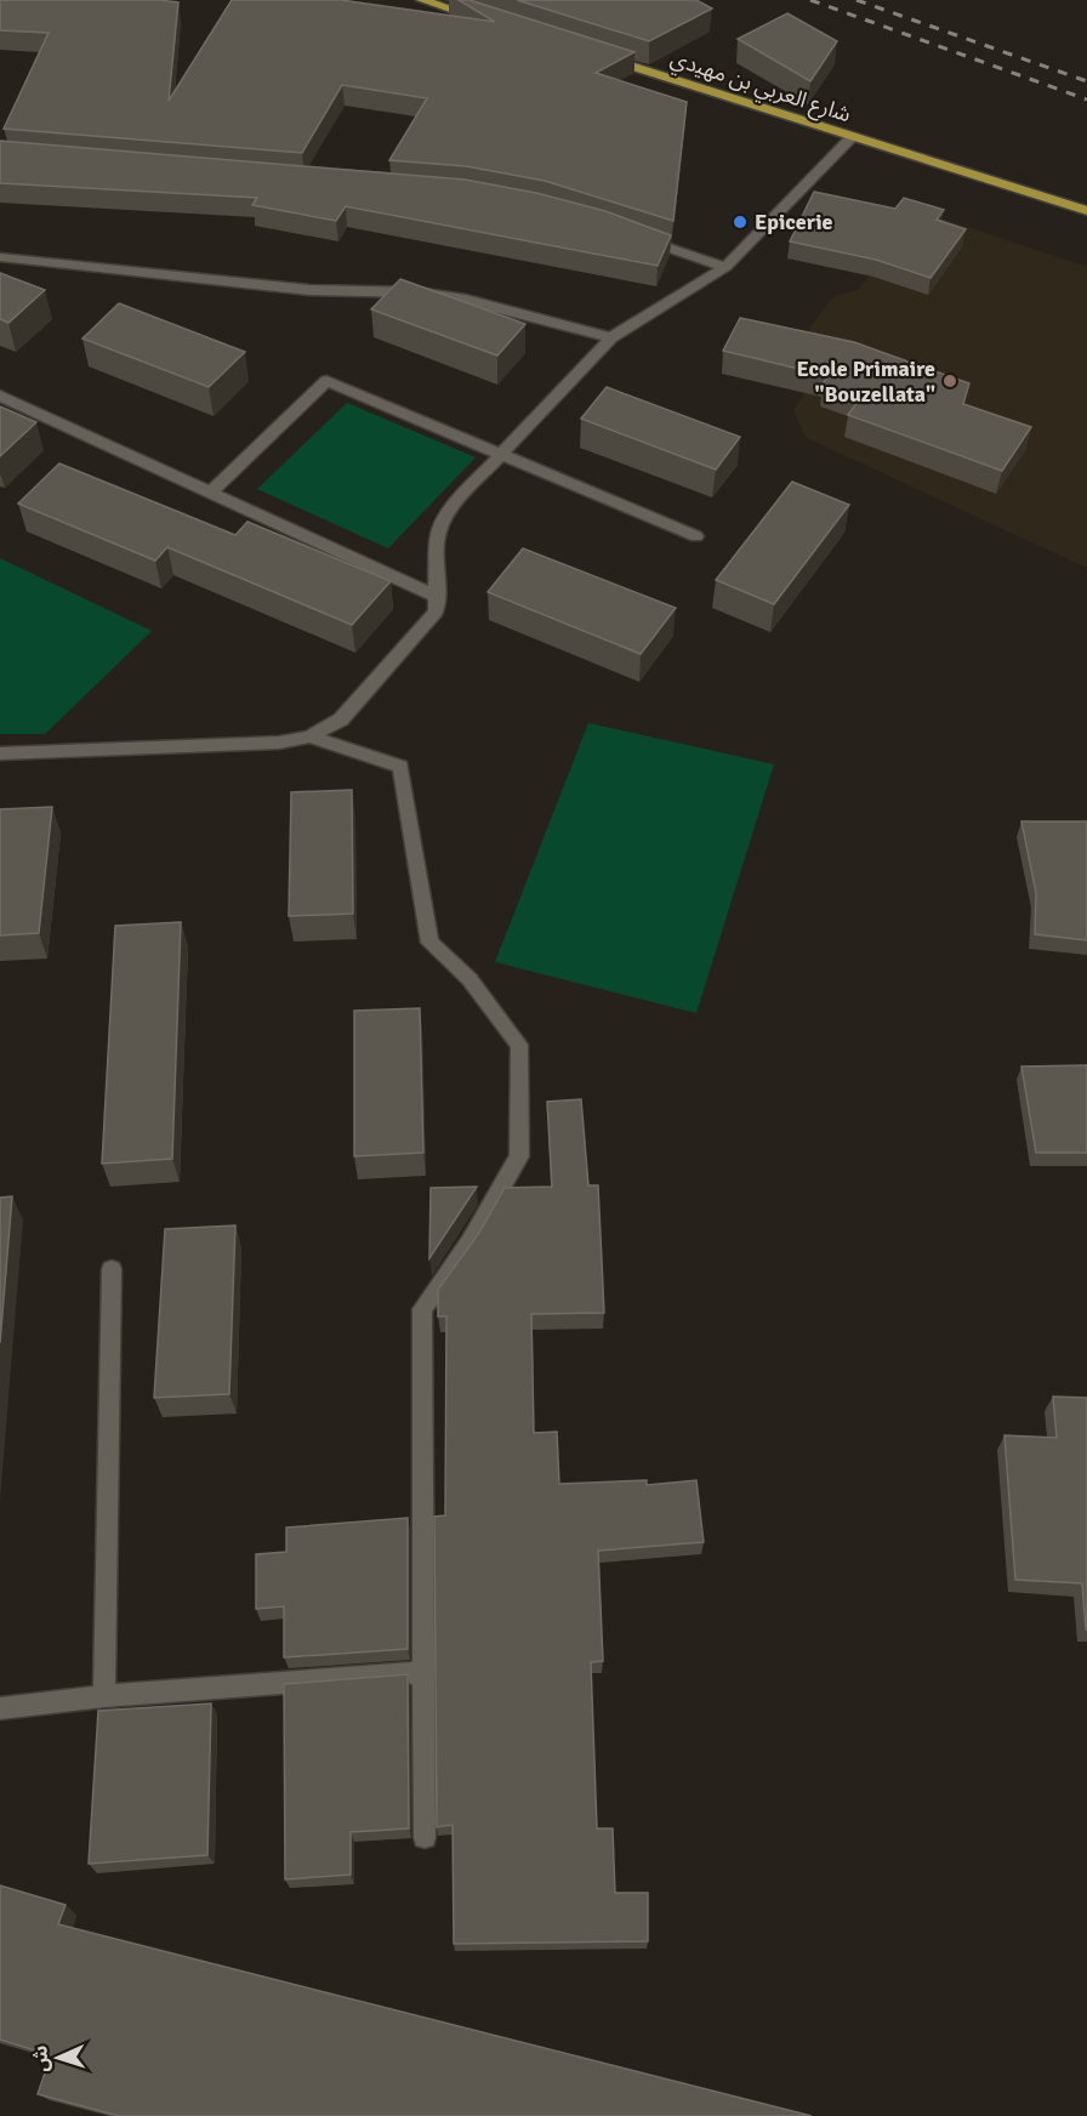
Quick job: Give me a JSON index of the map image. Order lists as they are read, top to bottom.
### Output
{
  "streets": {
    "main road": ["ﺷﺍﺭﻉ ﺍﻟﻌﺮﺑﻲ ﺑﻦ ﻣﻬﻴﺩﻱ"]
  },
  "places": ["Epicerie", "Ecole Primaire \"Bouzellata\""],
  "north": "left"
}
